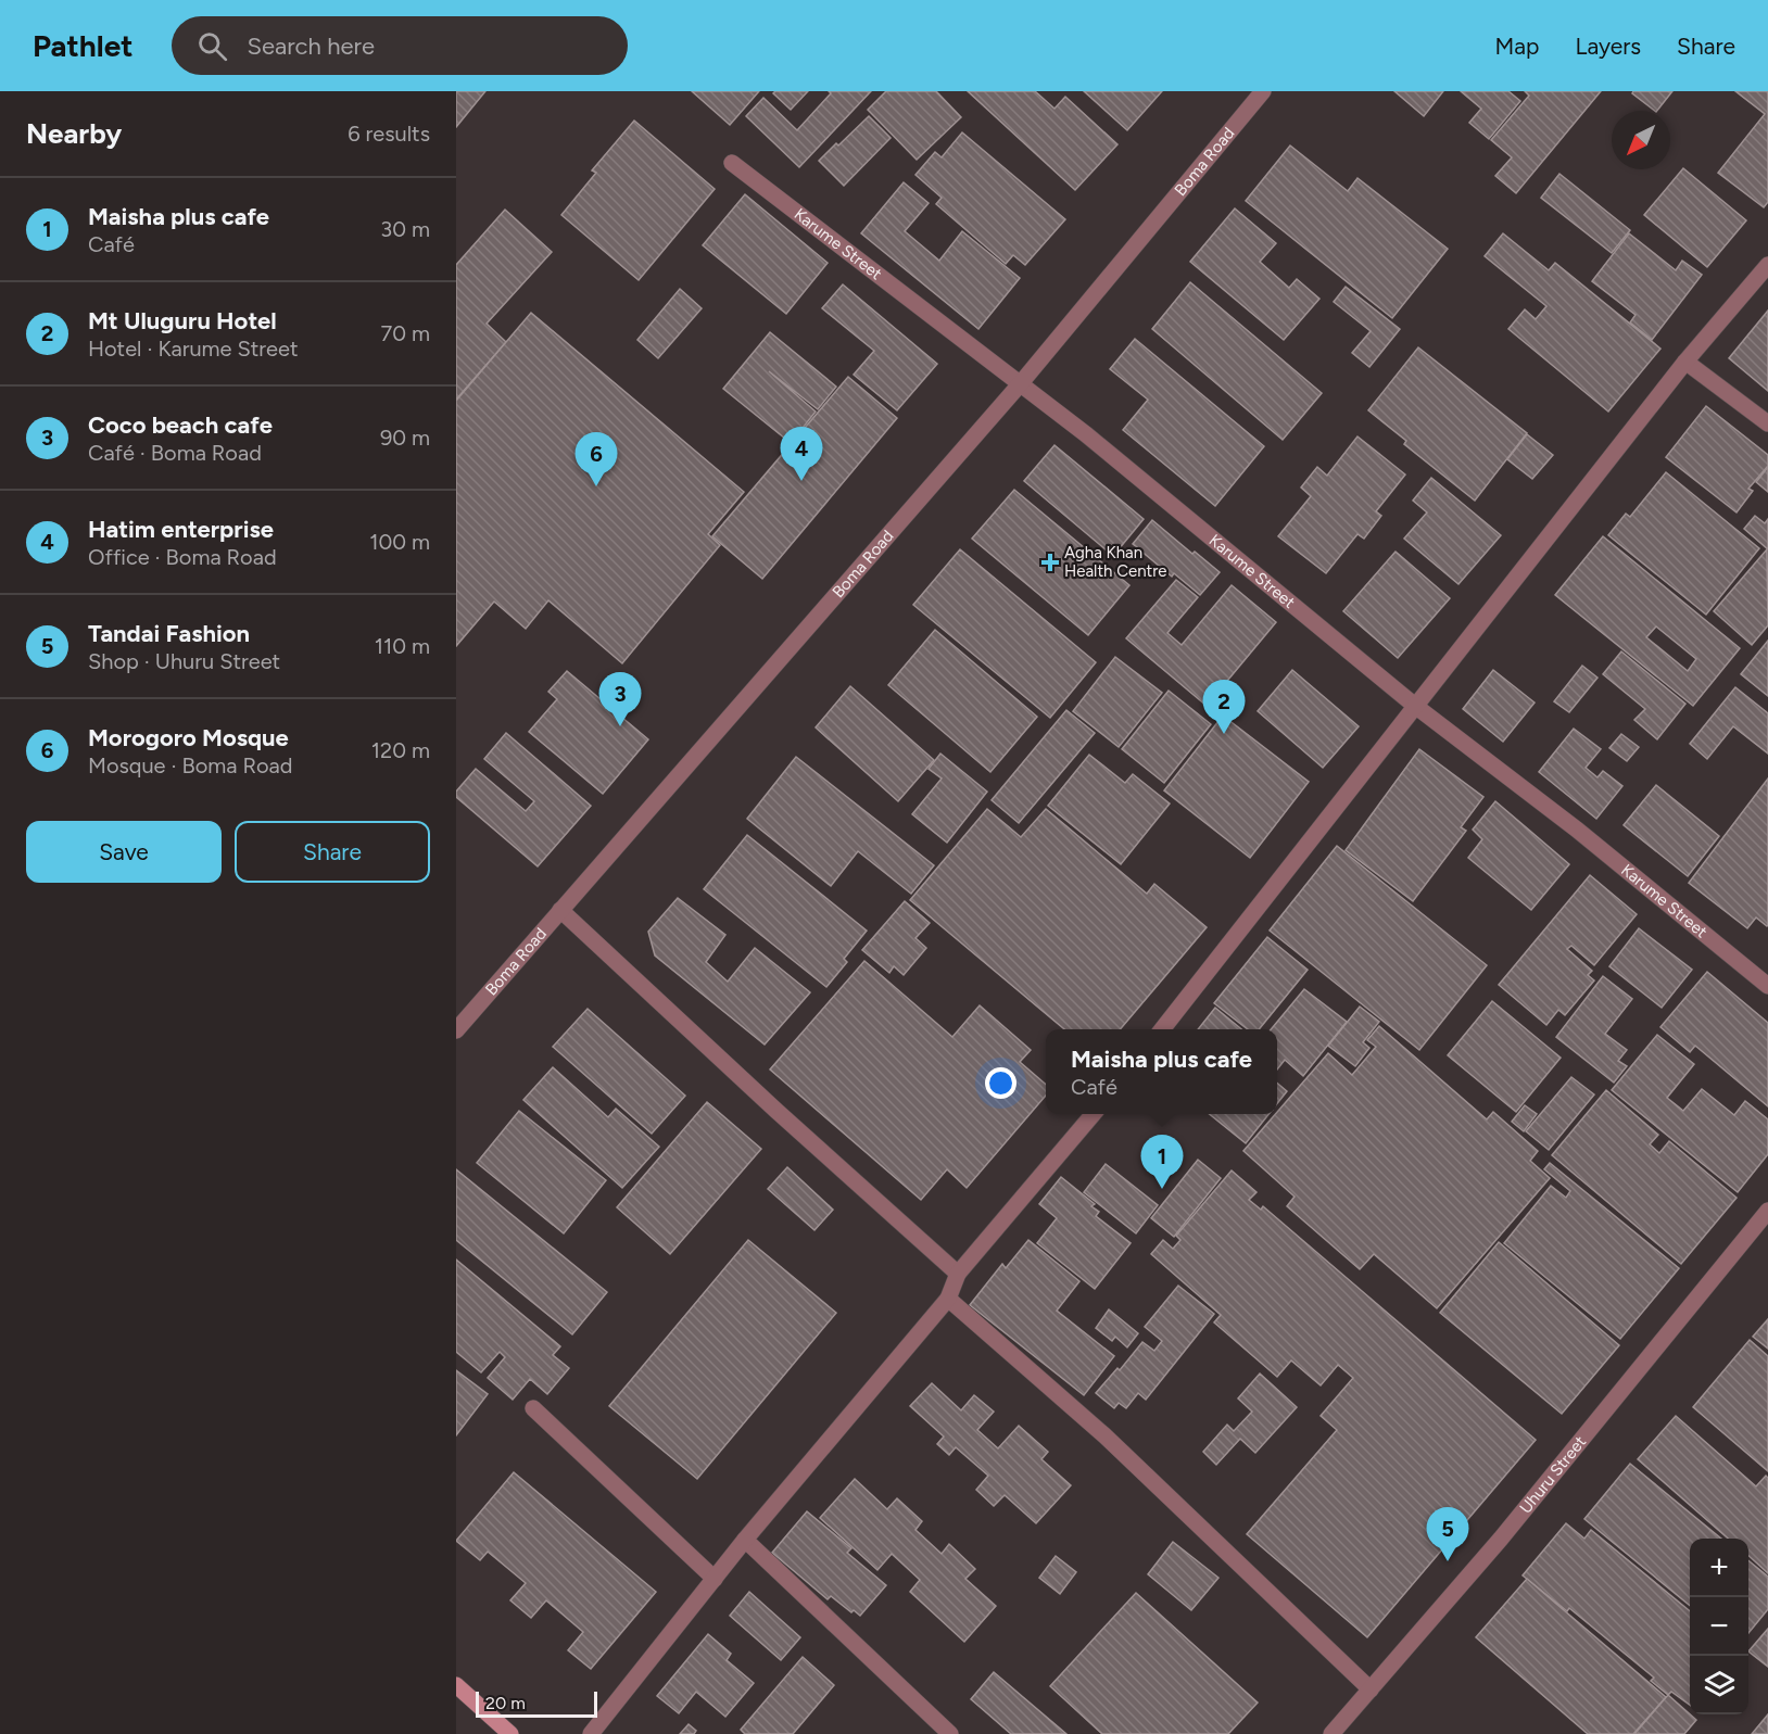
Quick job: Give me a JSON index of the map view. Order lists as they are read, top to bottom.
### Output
{
  "streets": {
    "street": ["Boma Road", "Karume Street", "Uhuru Street"]
  },
  "crossings": [
    ["Boma Road", "Karume Street"]
  ],
  "places": {
    "health": ["Agha Khan Health Centre"]
  },
  "scale_bar": "20 m",
  "north": "bottom left",
  "page": {
    "header": "Pathlet",
    "search": "Search here",
    "nav": ["Map", "Layers", "Share"],
    "heading": ["Nearby", "6 results"],
    "list": [
      {
        "mark": "1",
        "name": "Maisha plus cafe",
        "note": "Café",
        "value": "30 m"
      },
      {
        "mark": "2",
        "name": "Mt Uluguru Hotel",
        "note": "Hotel · Karume Street",
        "value": "70 m"
      },
      {
        "mark": "3",
        "name": "Coco beach cafe",
        "note": "Café · Boma Road",
        "value": "90 m"
      },
      {
        "mark": "4",
        "name": "Hatim enterprise",
        "note": "Office · Boma Road",
        "value": "100 m"
      },
      {
        "mark": "5",
        "name": "Tandai Fashion",
        "note": "Shop · Uhuru Street",
        "value": "110 m"
      },
      {
        "mark": "6",
        "name": "Morogoro Mosque",
        "note": "Mosque · Boma Road",
        "value": "120 m"
      }
    ],
    "pins": [
      "4",
      "6",
      "3",
      "2",
      "1",
      "5"
    ],
    "buttons": ["Save", "Share"],
    "popup": ["Maisha plus cafe", "Café"],
    "map_buttons": ["+", "−"],
    "scale": "20 m"
  }
}
